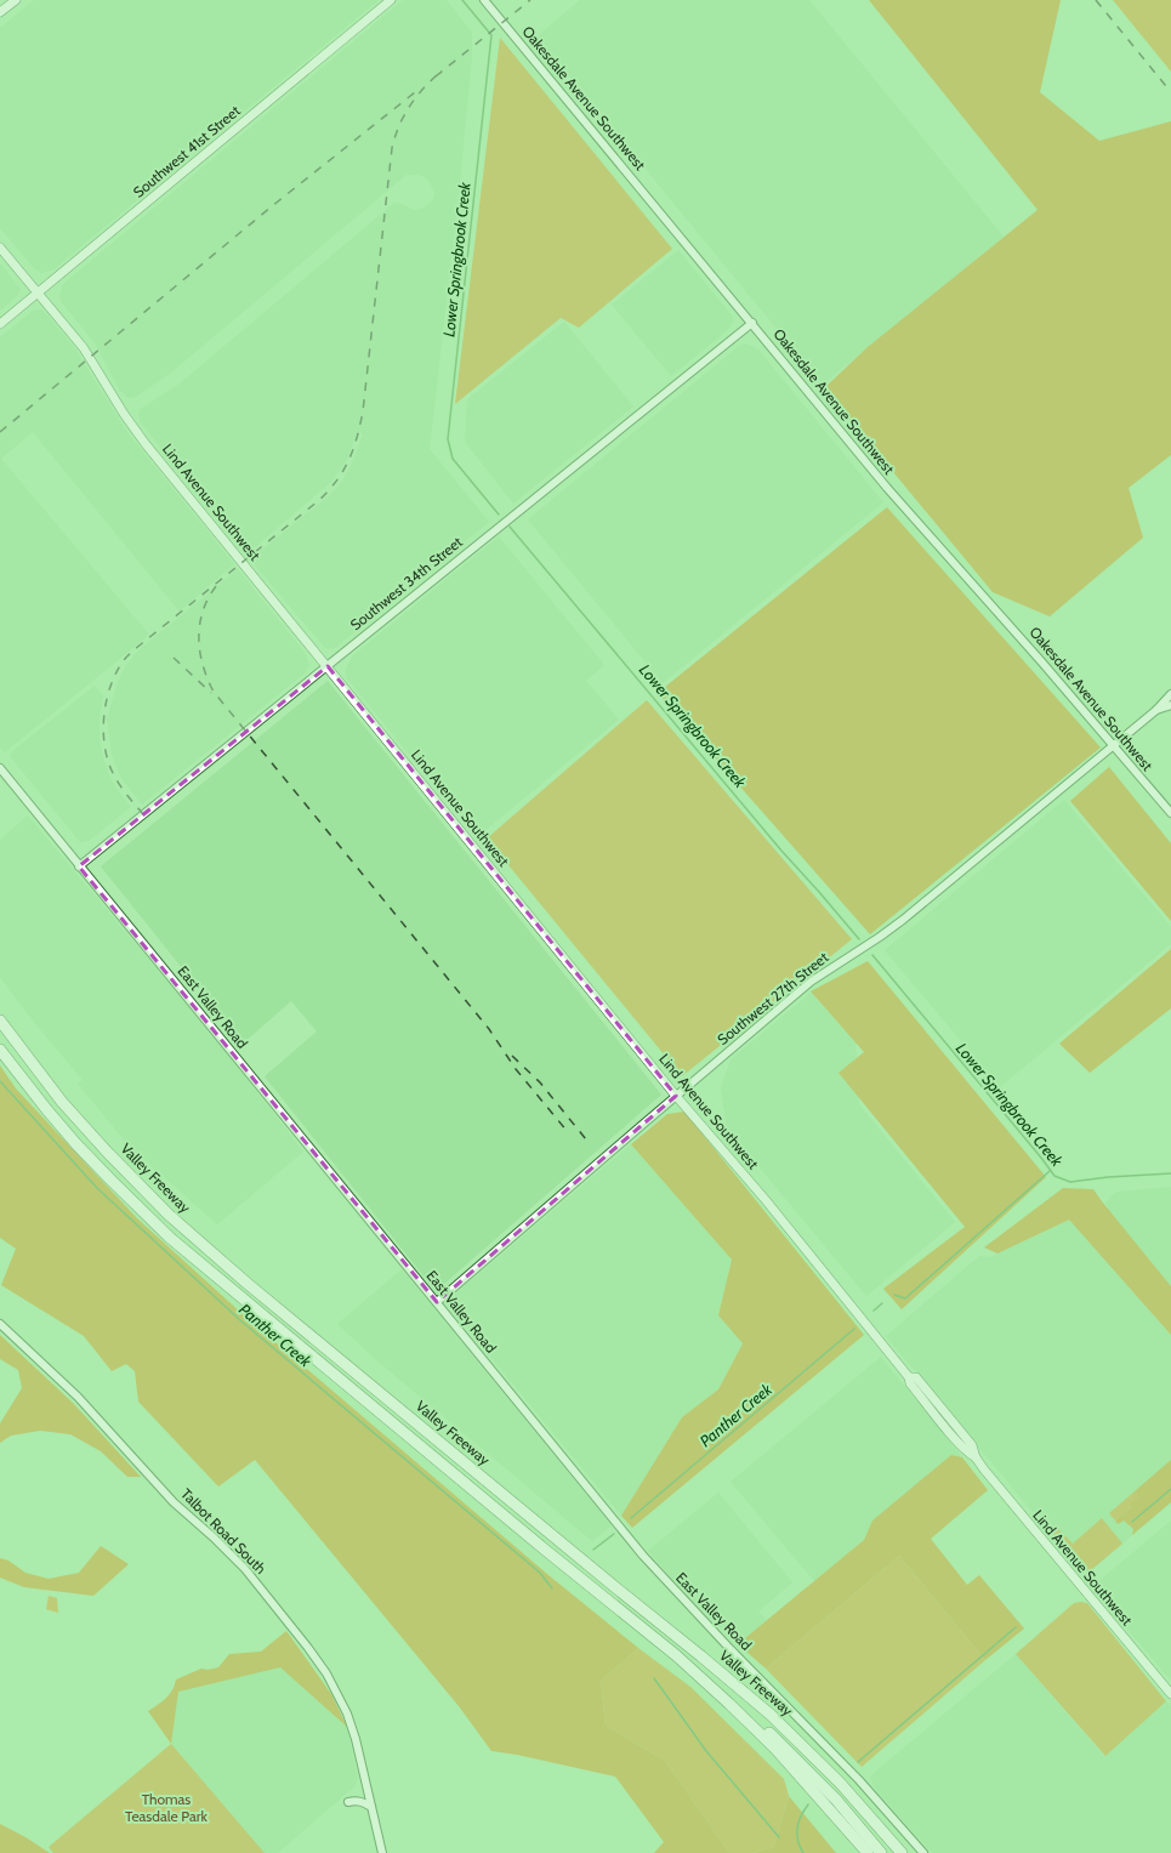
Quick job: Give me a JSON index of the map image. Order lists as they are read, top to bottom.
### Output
{
  "streets": {
    "highway": ["Valley Freeway"],
    "main road": ["Southwest 41st Street", "Lind Avenue Southwest"],
    "street": [
      "Oakesdale Avenue Southwest",
      "Southwest 34th Street",
      "Southwest 27th Street",
      "East Valley Road",
      "Talbot Road South"
    ]
  },
  "crossings": [
    ["Oakesdale Avenue Southwest", "Southwest 34th Street"],
    ["Oakesdale Avenue Southwest", "Southwest 27th Street"],
    ["Southwest 41st Street", "Lind Avenue Southwest"],
    ["Lind Avenue Southwest", "Southwest 34th Street"],
    ["Lind Avenue Southwest", "Southwest 27th Street"],
    ["Southwest 34th Street", "East Valley Road"],
    ["Southwest 27th Street", "East Valley Road"]
  ],
  "water": ["Lower Springbrook Creek", "Panther Creek"],
  "parks": ["Thomas Teasdale Park"]
}
